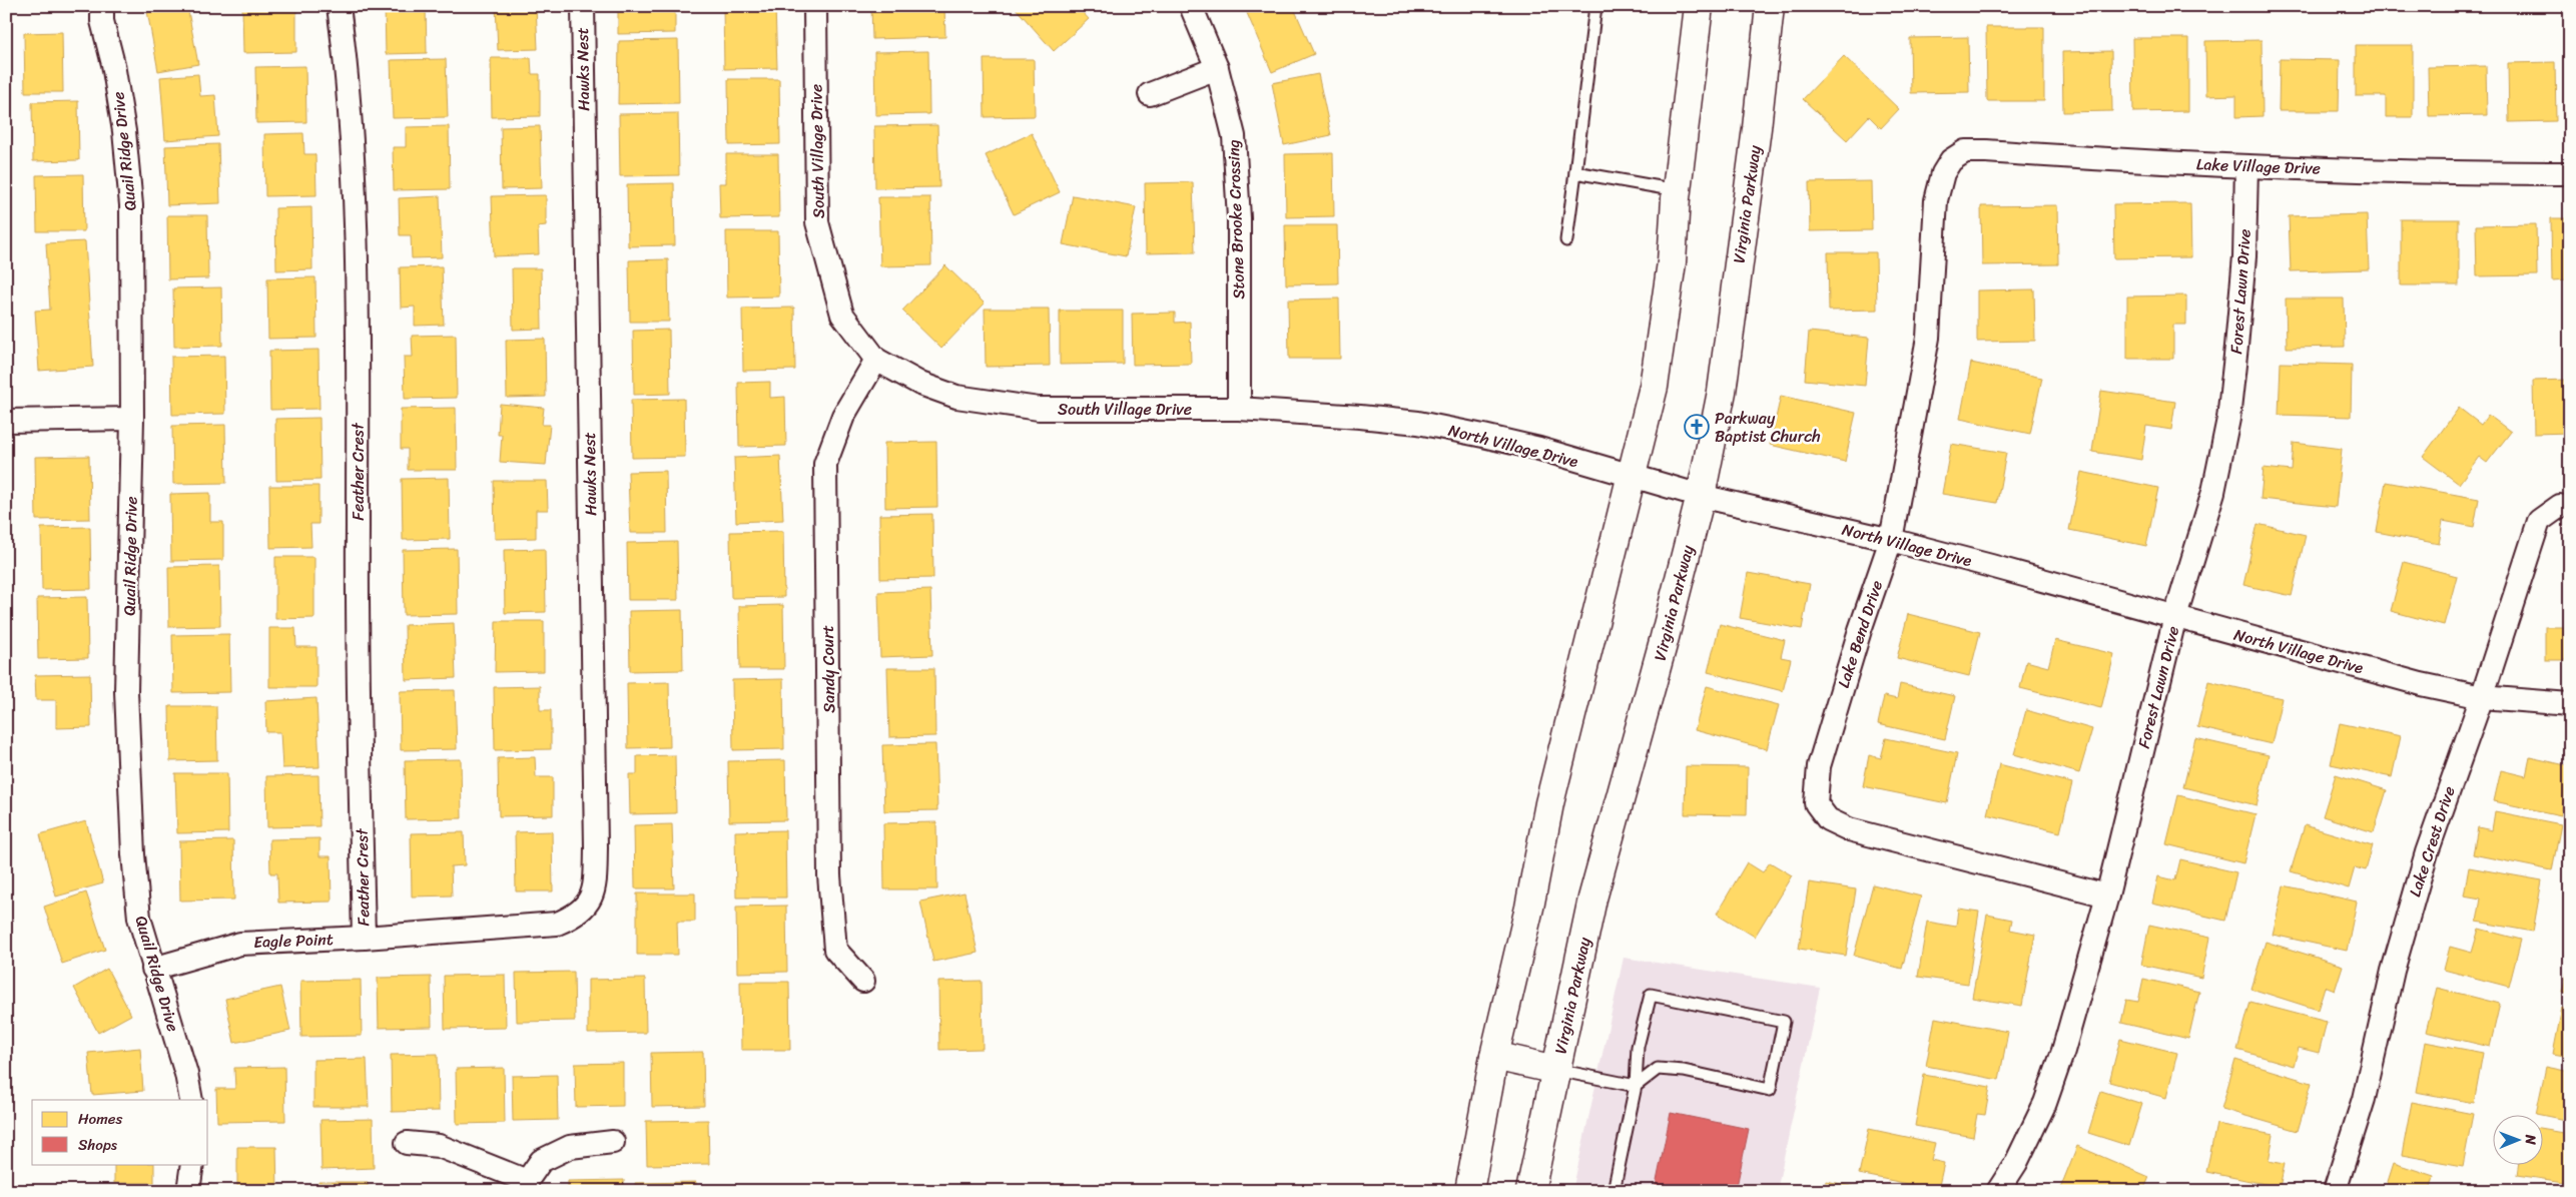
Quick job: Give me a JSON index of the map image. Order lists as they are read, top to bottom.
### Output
{
  "streets": {
    "main road": ["Virginia Parkway"],
    "street": [
      "Hawks Nest",
      "Quail Ridge Drive",
      "South Village Drive",
      "Lake Village Drive",
      "Stone Brooke Crossing",
      "Forest Lawn Drive",
      "North Village Drive",
      "Feather Crest",
      "Lake Bend Drive",
      "Sandy Court",
      "Lake Crest Drive",
      "Eagle Point"
    ]
  },
  "crossings": [
    ["Hawks Nest", "Eagle Point"],
    ["Quail Ridge Drive", "Eagle Point"],
    ["South Village Drive", "Stone Brooke Crossing"],
    ["South Village Drive", "North Village Drive"],
    ["South Village Drive", "Sandy Court"],
    ["Lake Village Drive", "Forest Lawn Drive"],
    ["Lake Village Drive", "Lake Bend Drive"],
    ["Virginia Parkway", "North Village Drive"],
    ["Stone Brooke Crossing", "North Village Drive"],
    ["Forest Lawn Drive", "North Village Drive"],
    ["Forest Lawn Drive", "Lake Bend Drive"],
    ["North Village Drive", "Lake Bend Drive"],
    ["North Village Drive", "Lake Crest Drive"],
    ["Feather Crest", "Eagle Point"]
  ],
  "places": {
    "church": ["Parkway Baptist Church"]
  },
  "legend": ["Homes", "Shops"],
  "north": "right"
}
